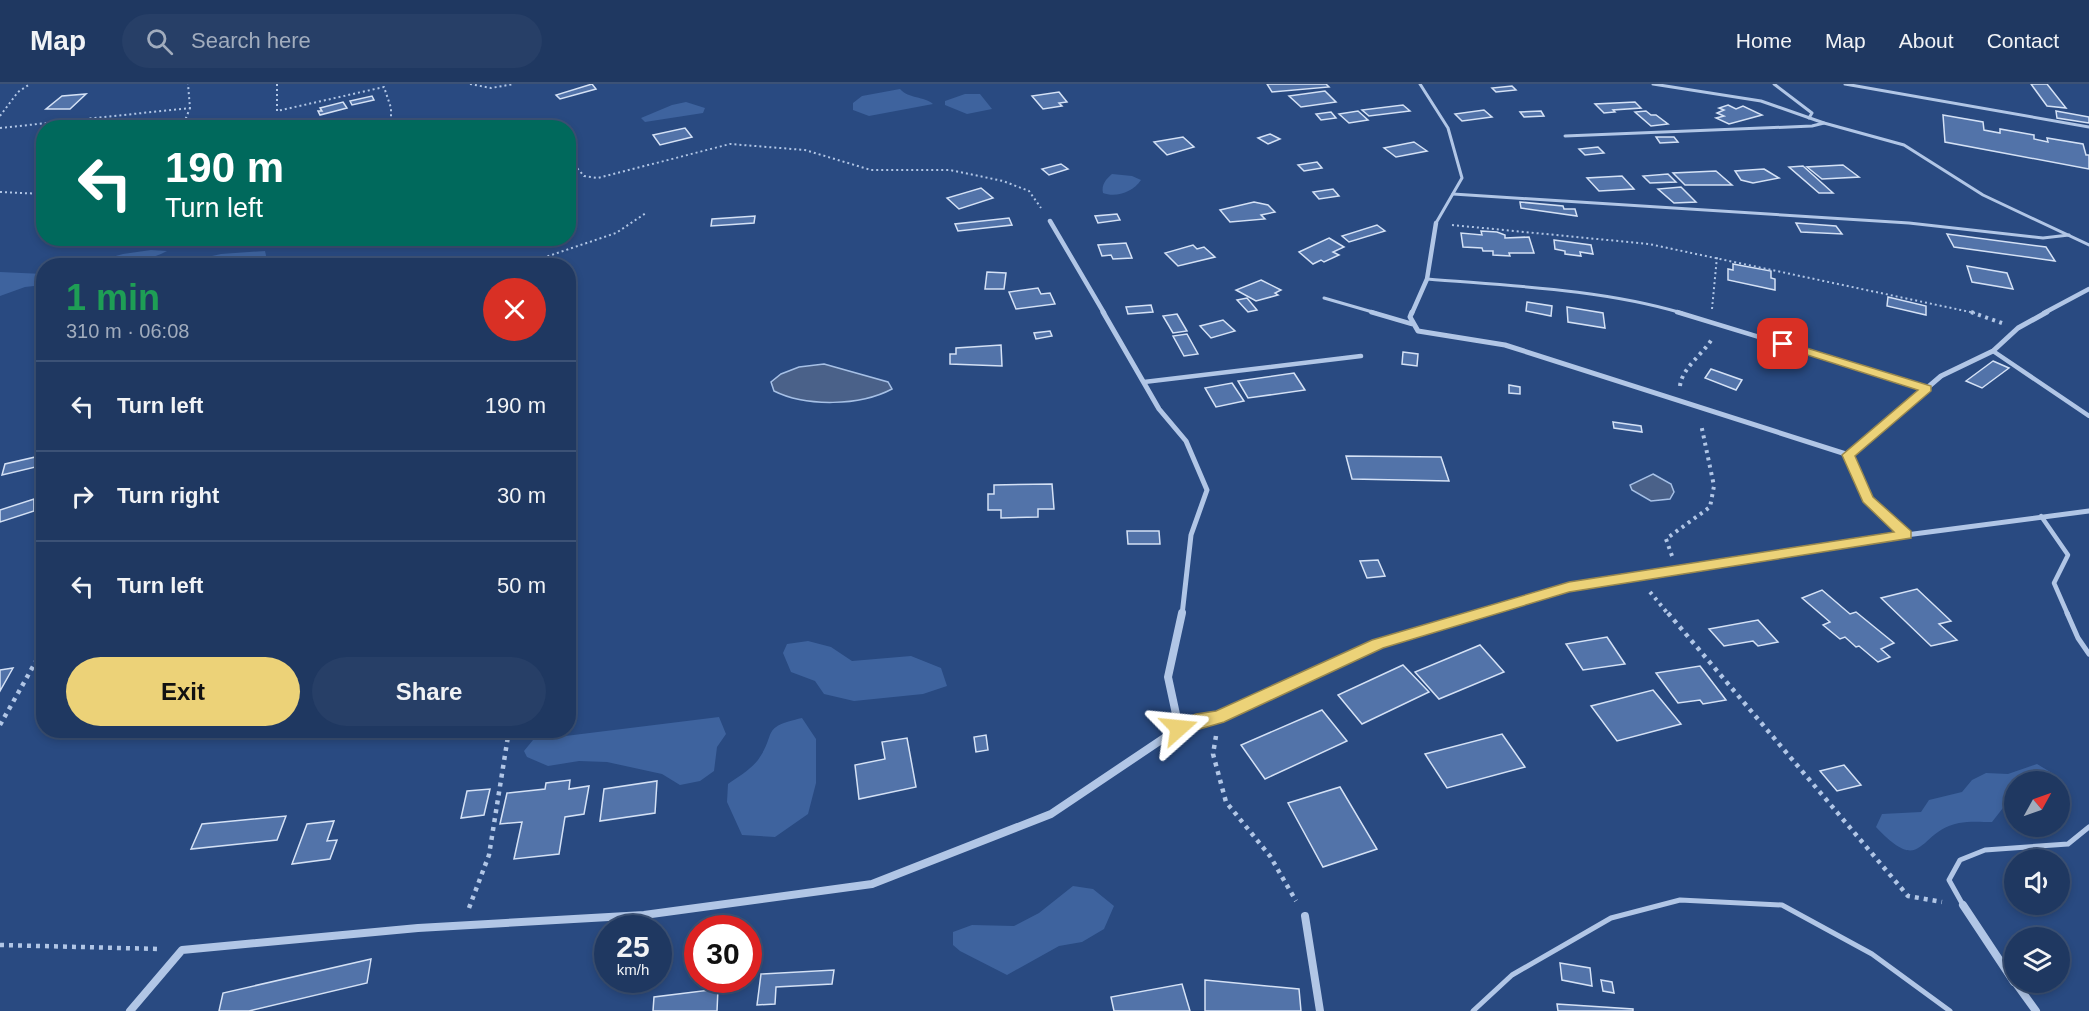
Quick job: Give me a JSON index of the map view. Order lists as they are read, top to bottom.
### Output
{
  "north": "top right",
  "page": {
    "header": "Map",
    "search": "Search here",
    "nav": [
      "Home",
      "Map",
      "About",
      "Contact"
    ],
    "turn": ["190 m", "Turn left"],
    "heading": ["1 min", "310 m · 06:08"],
    "list": [
      {
        "name": "Turn left",
        "value": "190 m"
      },
      {
        "name": "Turn right",
        "value": "30 m"
      },
      {
        "name": "Turn left",
        "value": "50 m"
      }
    ],
    "buttons": ["Exit", "Share"],
    "speed": "25 km/h",
    "limit": "30"
  }
}
